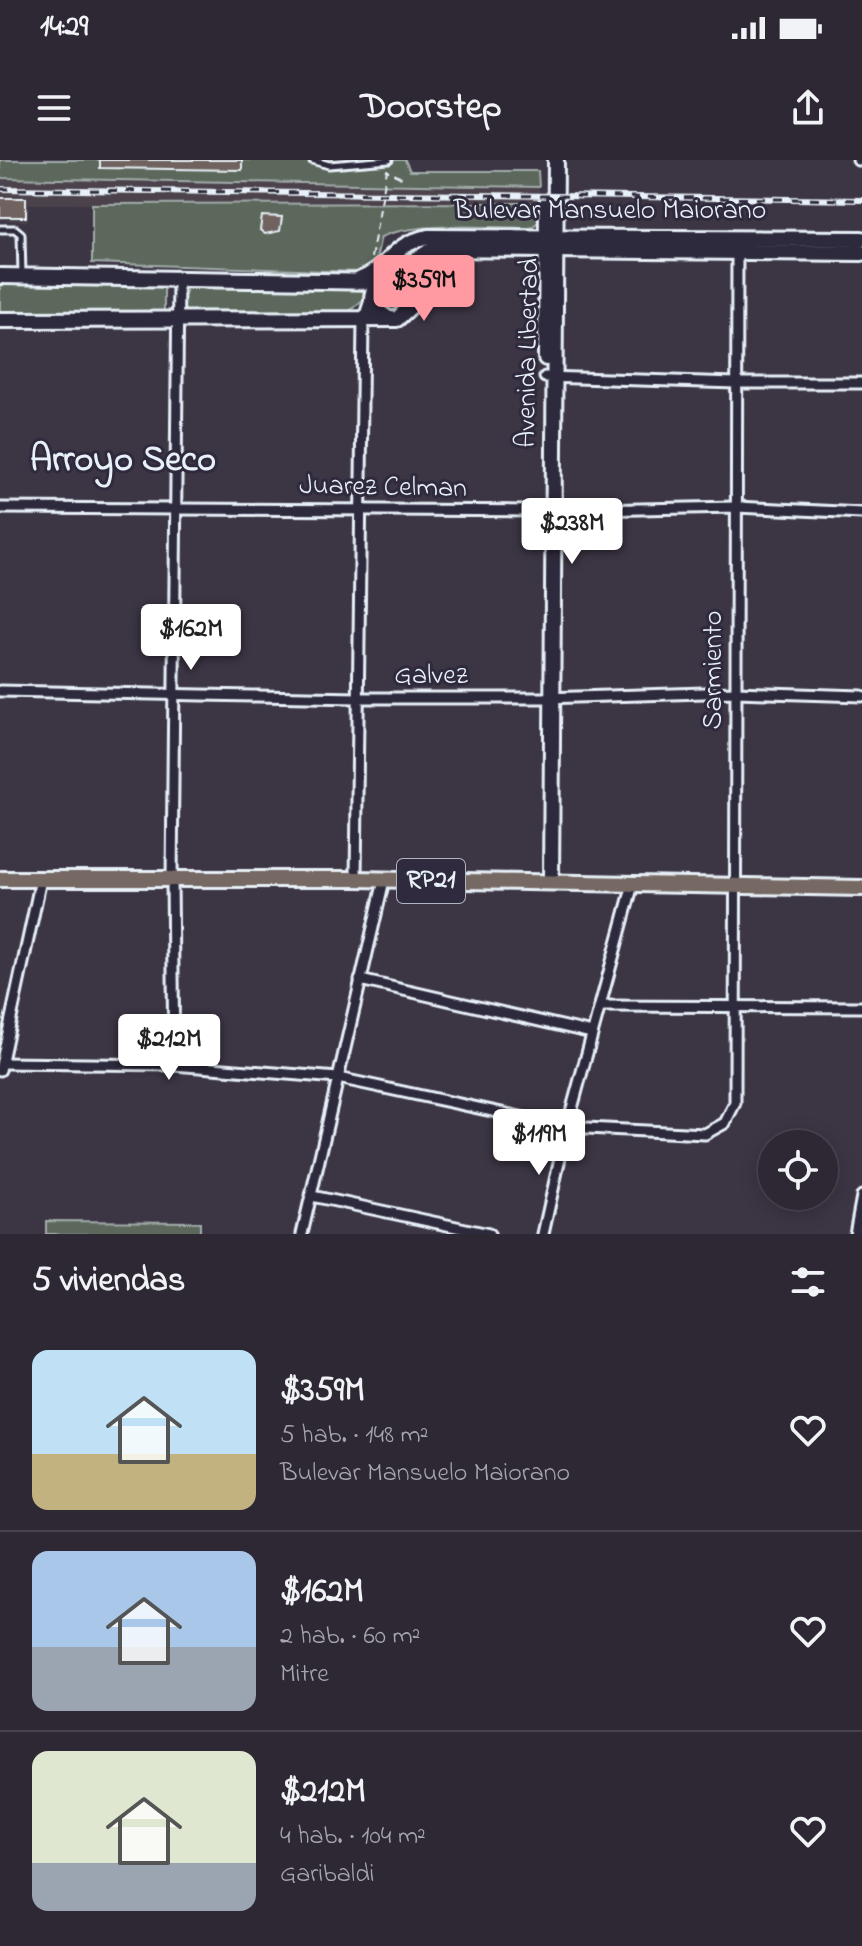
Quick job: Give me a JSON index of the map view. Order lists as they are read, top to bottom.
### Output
{
  "streets": {
    "main road": ["Bulevar Mansuelo Maiorano", "Avenida Libertad", "RP21"],
    "street": ["Juarez Celman", "Sarmiento", "Galvez"]
  },
  "crossings": [
    ["Bulevar Mansuelo Maiorano", "Avenida Libertad"],
    ["Bulevar Mansuelo Maiorano", "Sarmiento"],
    ["Avenida Libertad", "Juarez Celman"],
    ["Avenida Libertad", "Galvez"],
    ["Avenida Libertad", "RP21"],
    ["Juarez Celman", "Sarmiento"],
    ["Sarmiento", "Galvez"],
    ["Sarmiento", "RP21"]
  ],
  "districts": ["Arroyo Seco"],
  "page": {
    "status": "14:29",
    "header": "Doorstep",
    "price": [
      "$359M",
      "$238M",
      "$162M",
      "$212M",
      "$119M"
    ],
    "heading": "5 viviendas",
    "list": [
      {
        "name": "$359M",
        "note": "5 hab. · 148 m² · Bulevar Mansuelo Maiorano"
      },
      {
        "name": "$162M",
        "note": "2 hab. · 60 m² · Mitre"
      },
      {
        "name": "$212M",
        "note": "4 hab. · 104 m² · Garibaldi"
      }
    ]
  }
}
